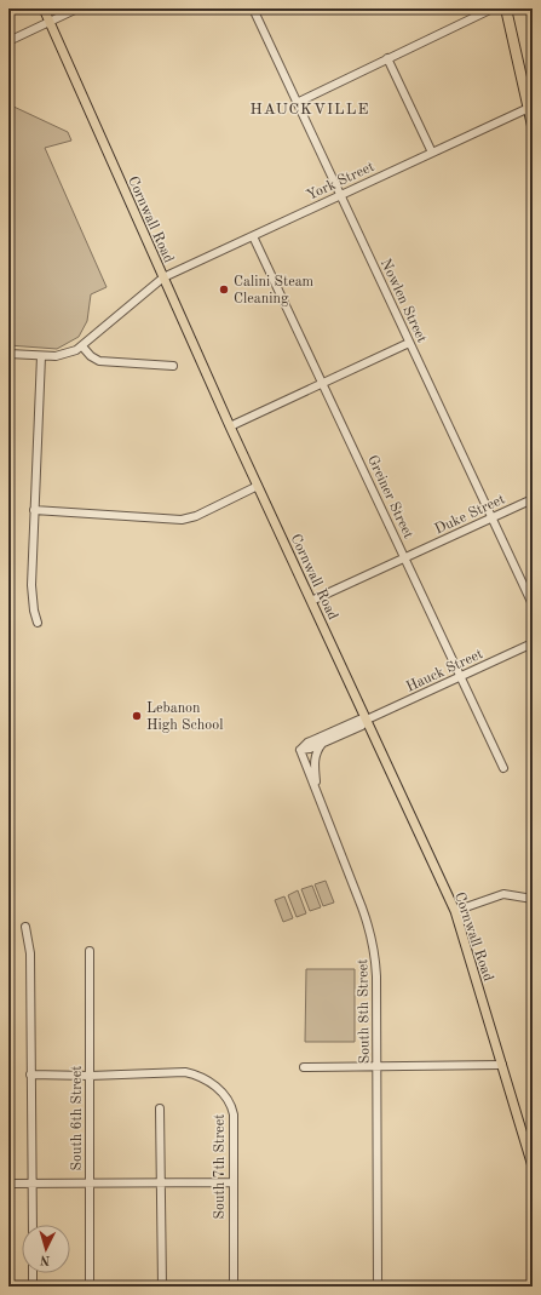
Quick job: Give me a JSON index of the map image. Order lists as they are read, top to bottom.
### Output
{
  "streets": {
    "main road": ["Cornwall Road"],
    "street": [
      "York Street",
      "Nowlen Street",
      "Greiner Street",
      "Duke Street",
      "Hauck Street",
      "South 8th Street",
      "South 6th Street",
      "South 7th Street"
    ]
  },
  "crossings": [
    ["York Street", "Cornwall Road"],
    ["York Street", "Nowlen Street"],
    ["York Street", "Greiner Street"],
    ["Cornwall Road", "Duke Street"],
    ["Cornwall Road", "Hauck Street"],
    ["Nowlen Street", "Duke Street"],
    ["Greiner Street", "Duke Street"],
    ["Greiner Street", "Hauck Street"],
    ["Hauck Street", "South 8th Street"],
    ["South 6th Street", "South 7th Street"]
  ],
  "districts": ["HAUCKVILLE"],
  "places": ["Calini Steam Cleaning", "Lebanon High School"],
  "north": "bottom"
}
